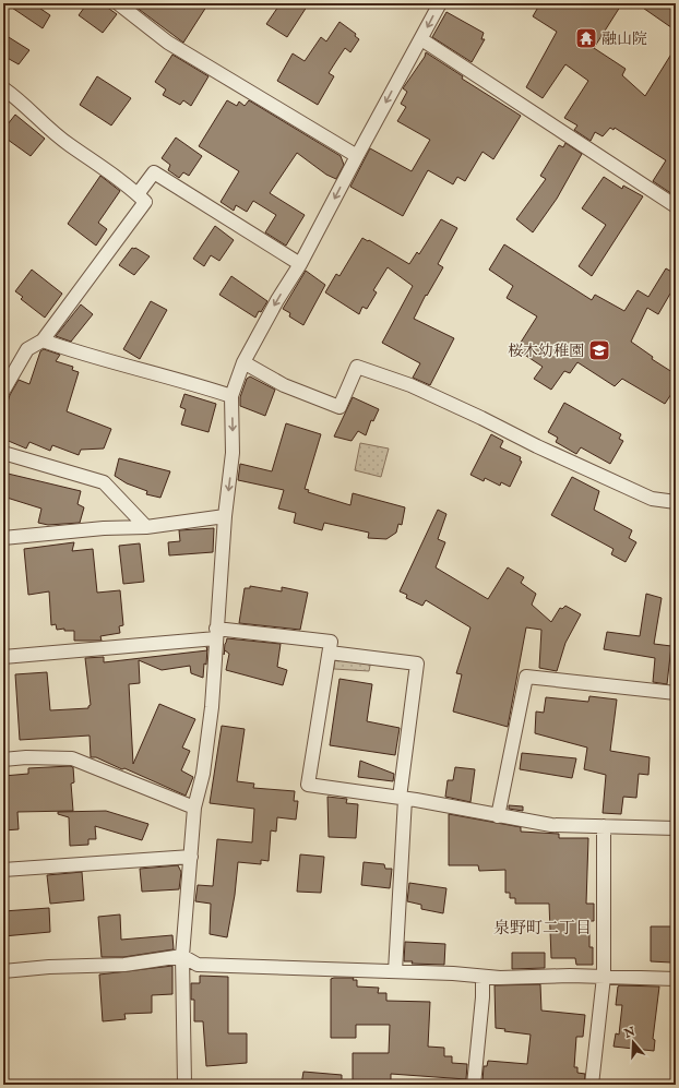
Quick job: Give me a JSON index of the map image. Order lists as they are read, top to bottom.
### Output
{
  "districts": ["泉野町二丁目"],
  "places": {
    "temple": ["融山院"],
    "school or university": ["桜木幼稚園"]
  },
  "north": "top"
}
